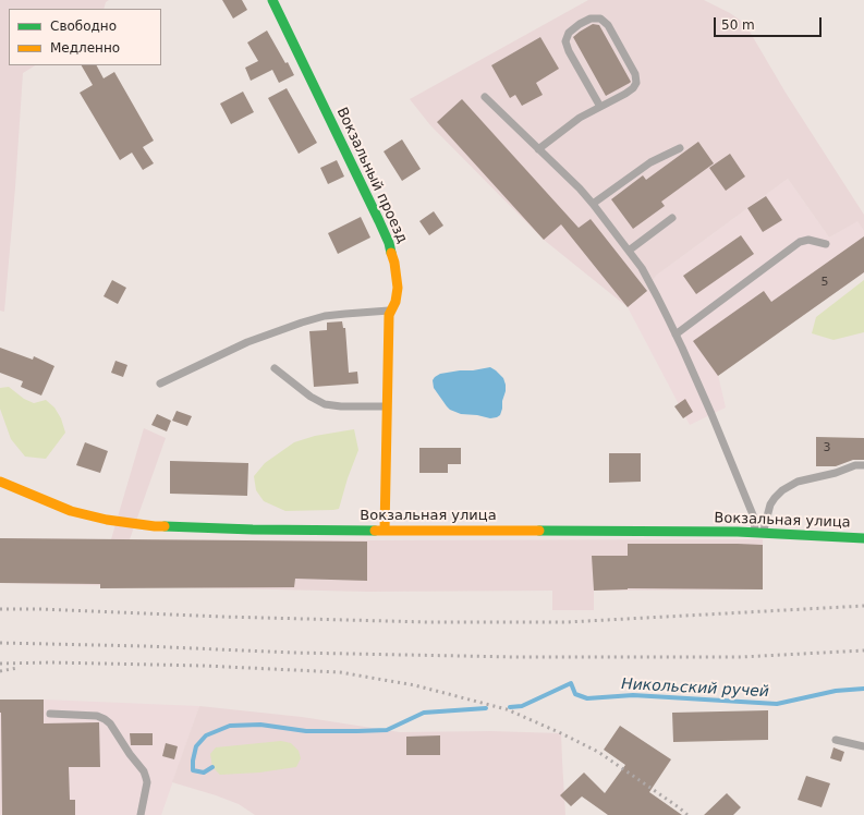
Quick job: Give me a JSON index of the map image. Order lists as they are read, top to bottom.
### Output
{
  "streets": {
    "main road": ["Вокзальный проезд", "Вокзальная улица"]
  },
  "crossings": [
    ["Вокзальный проезд", "Вокзальная улица"]
  ],
  "water": ["Никольский ручей"],
  "house_numbers": ["5", "3"],
  "legend": ["Свободно", "Медленно"],
  "scale_bar": "50 m"
}
